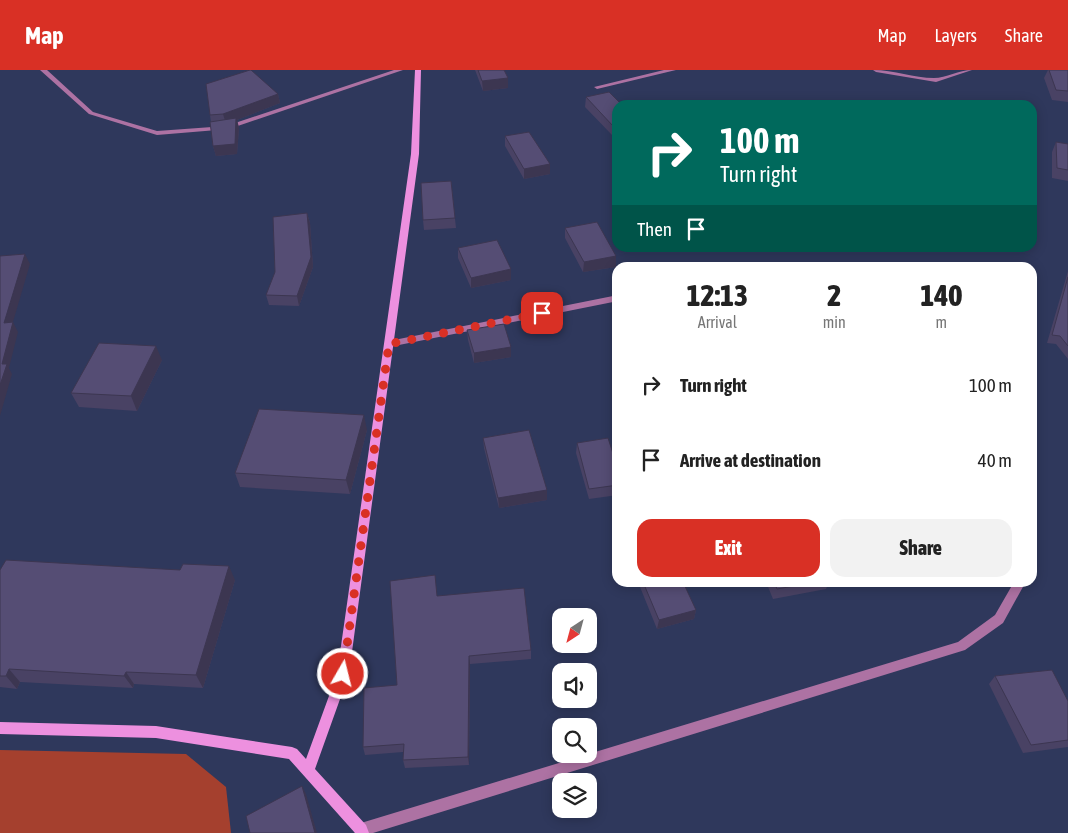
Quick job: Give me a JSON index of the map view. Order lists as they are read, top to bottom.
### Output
{
  "north": "bottom left",
  "page": {
    "header": "Map",
    "nav": ["Map", "Layers", "Share"],
    "turn": ["100 m", "Turn right"],
    "then": "Then",
    "eta": [
      "12:13",
      "Arrival",
      "2",
      "min",
      "140",
      "m"
    ],
    "list": [
      {
        "name": "Turn right",
        "value": "100 m"
      },
      {
        "name": "Arrive at destination",
        "value": "40 m"
      }
    ],
    "buttons": ["Exit", "Share"]
  }
}
